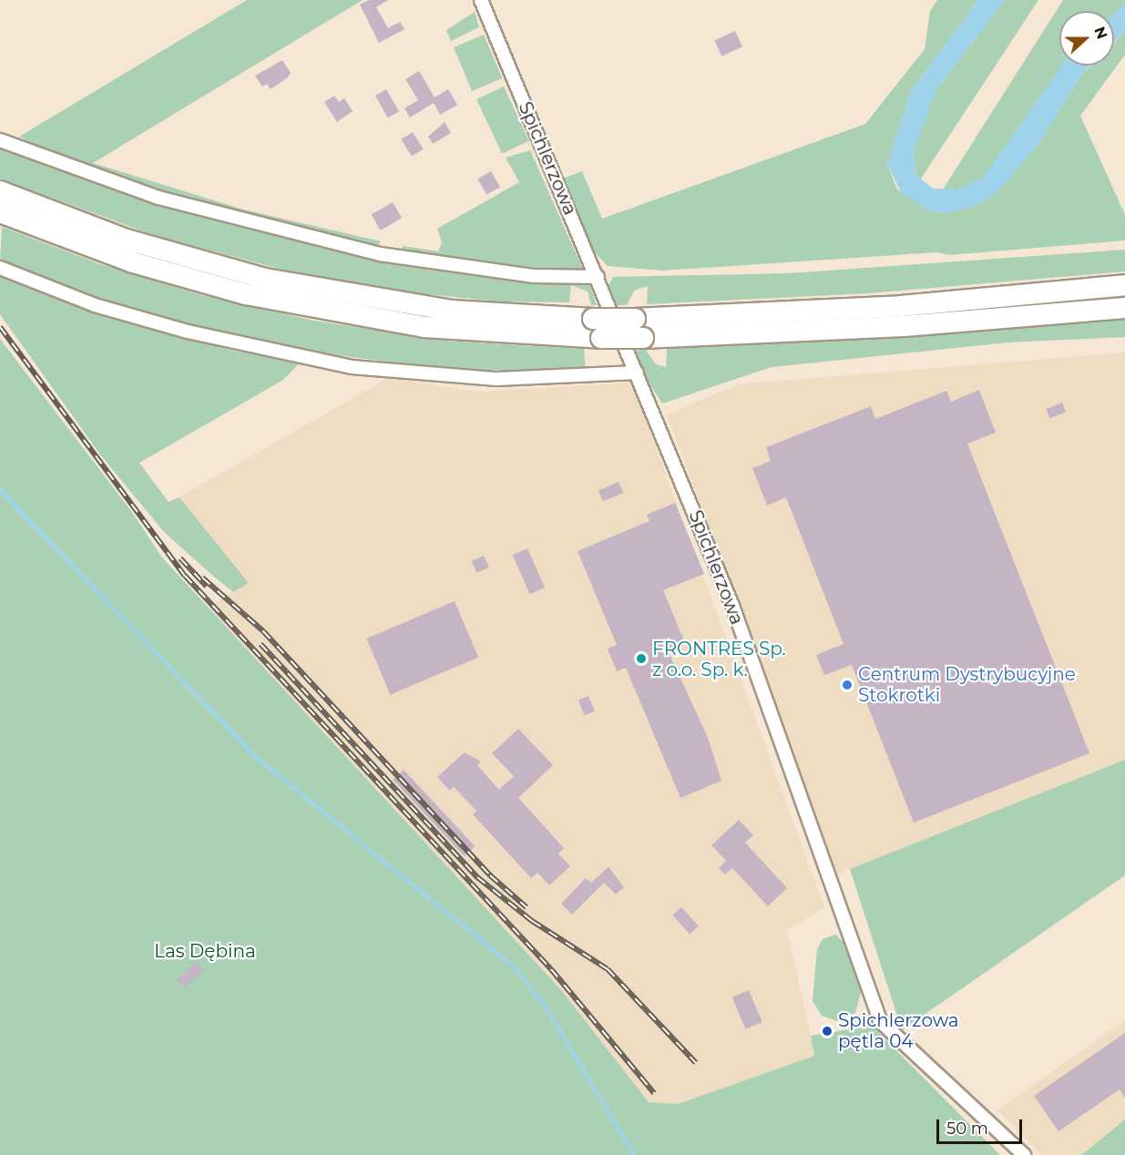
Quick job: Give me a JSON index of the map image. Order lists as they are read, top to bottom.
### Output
{
  "streets": {
    "street": ["Spichlerzowa"]
  },
  "parks": ["Las Dębina"],
  "places": ["FRONTRES Sp. z o.o. Sp. k.", "Centrum Dystrybucyjne Stokrotki", "Spichlerzowa pętla 04"],
  "scale_bar": "50 m",
  "north": "right"
}
